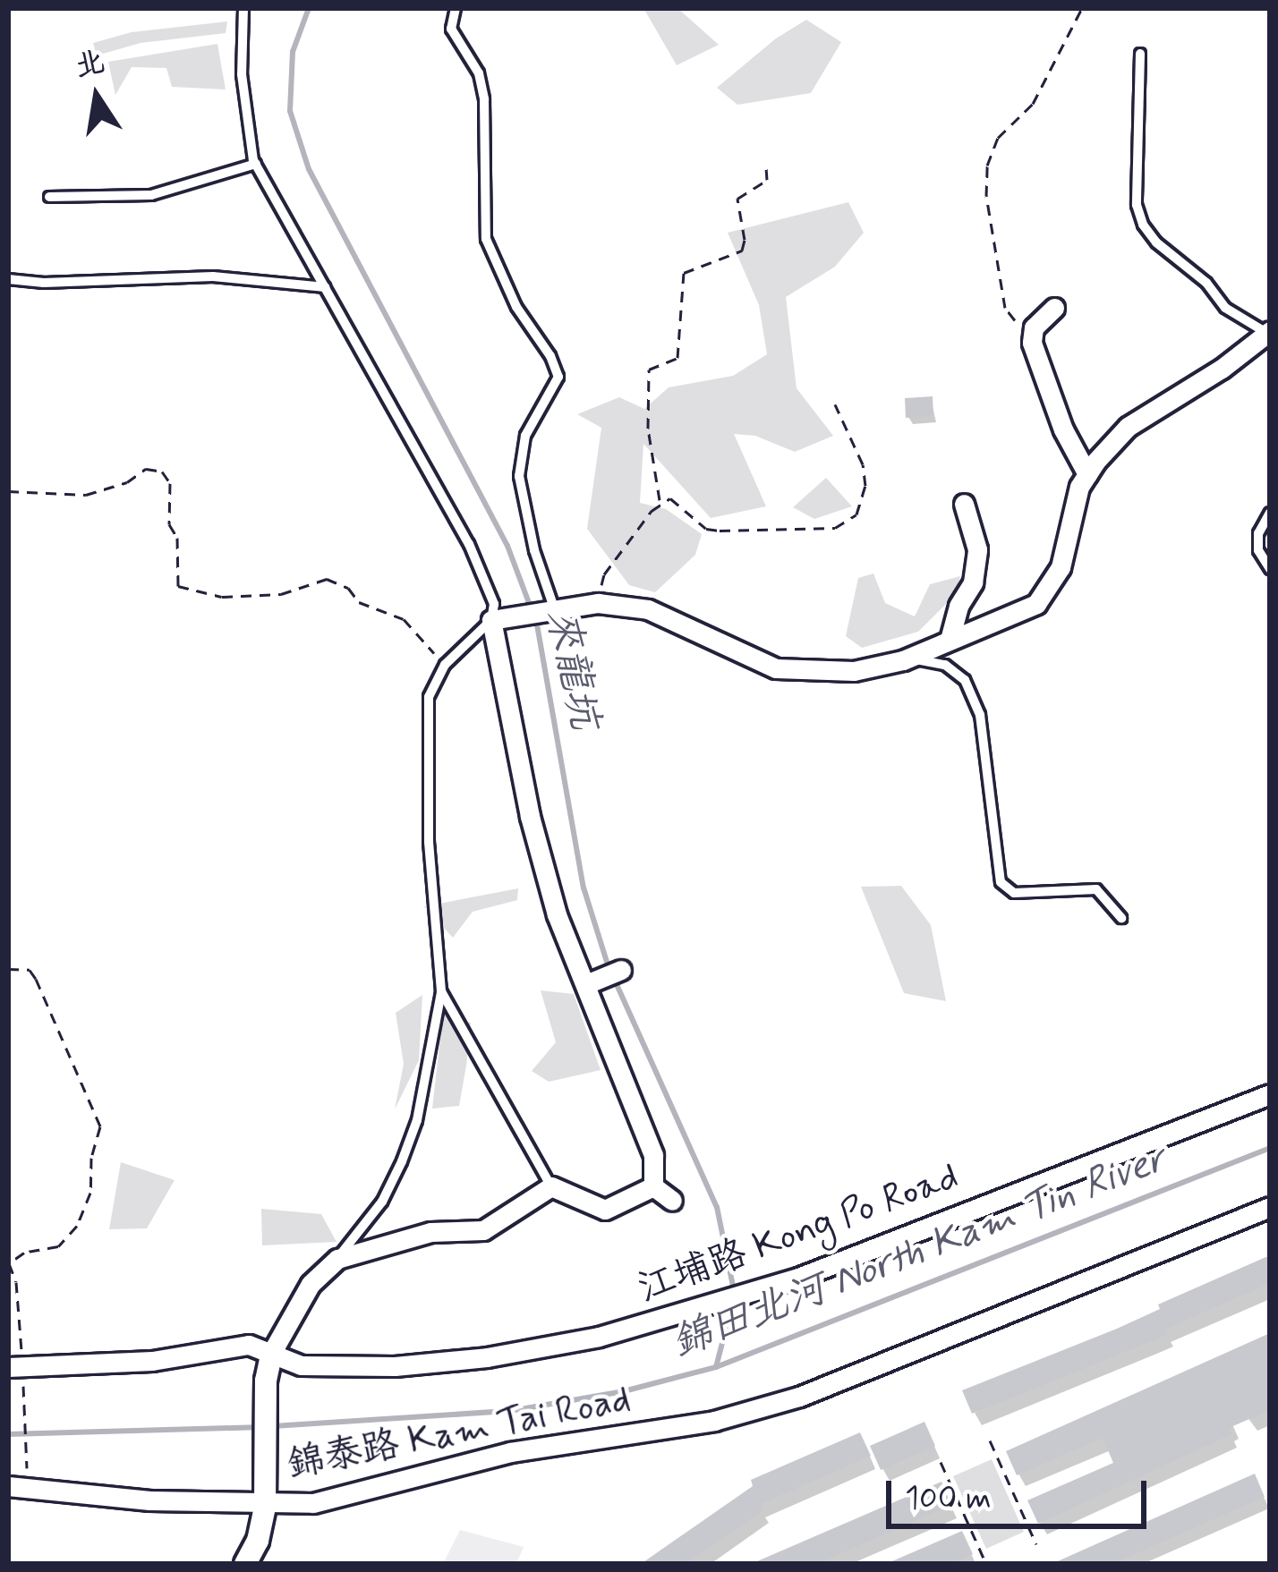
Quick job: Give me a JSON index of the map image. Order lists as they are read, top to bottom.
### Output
{
  "streets": {
    "street": ["江埔路 Kong Po Road", "錦泰路 Kam Tai Road"]
  },
  "water": ["來龍坑", "錦田北河 North Kam Tin River"],
  "scale_bar": "100 m",
  "north": "top"
}
